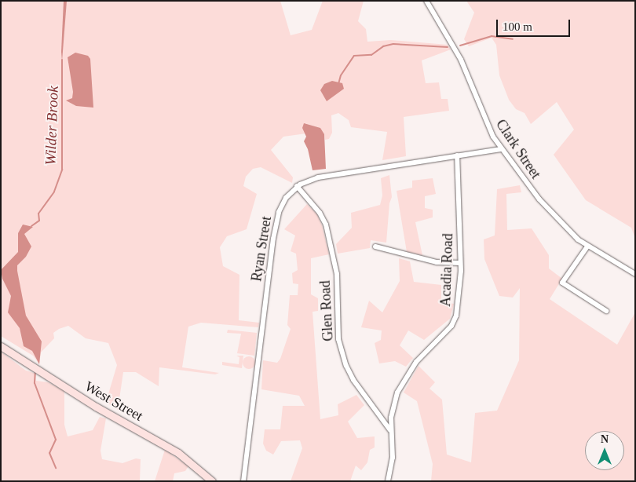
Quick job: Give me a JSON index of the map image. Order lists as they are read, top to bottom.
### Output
{
  "streets": {
    "main road": ["West Street"],
    "street": [
      "Clark Street",
      "Ryan Street",
      "Acadia Road",
      "Glen Road"
    ]
  },
  "crossings": [
    ["Clark Street", "Ryan Street"],
    ["Ryan Street", "Acadia Road"],
    ["Ryan Street", "Glen Road"],
    ["Acadia Road", "Glen Road"]
  ],
  "water": ["Wilder Brook"],
  "scale_bar": "100 m",
  "north": "top"
}
